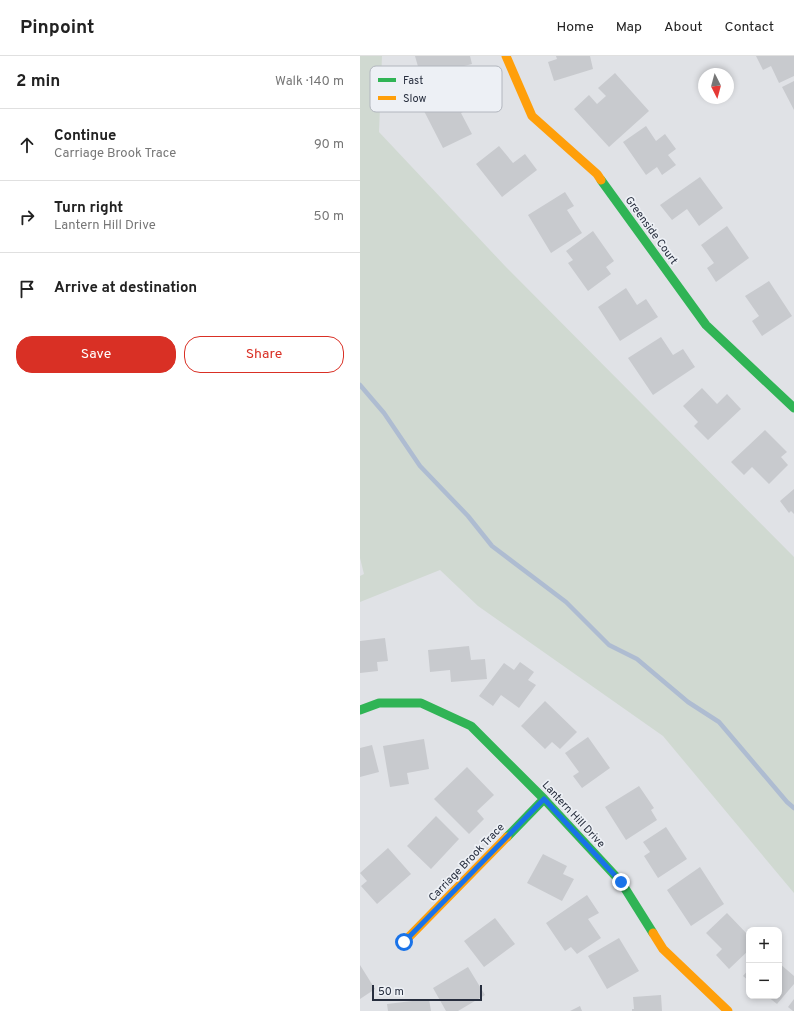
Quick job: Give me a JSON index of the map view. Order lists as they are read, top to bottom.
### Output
{
  "streets": {
    "street": ["Greenside Court", "Lantern Hill Drive", "Carriage Brook Trace"]
  },
  "crossings": [
    ["Lantern Hill Drive", "Carriage Brook Trace"]
  ],
  "legend": ["Fast", "Slow"],
  "scale_bar": "50 m",
  "north": "bottom",
  "page": {
    "header": "Pinpoint",
    "nav": [
      "Home",
      "Map",
      "About",
      "Contact"
    ],
    "heading": ["2 min", "Walk · 140 m"],
    "list": [
      ["Continue", "Carriage Brook Trace", "90 m"],
      ["Turn right", "Lantern Hill Drive", "50 m"],
      "Arrive at destination"
    ],
    "buttons": ["Save", "Share"],
    "map_buttons": ["+", "−"],
    "scale": "50 m"
  }
}
